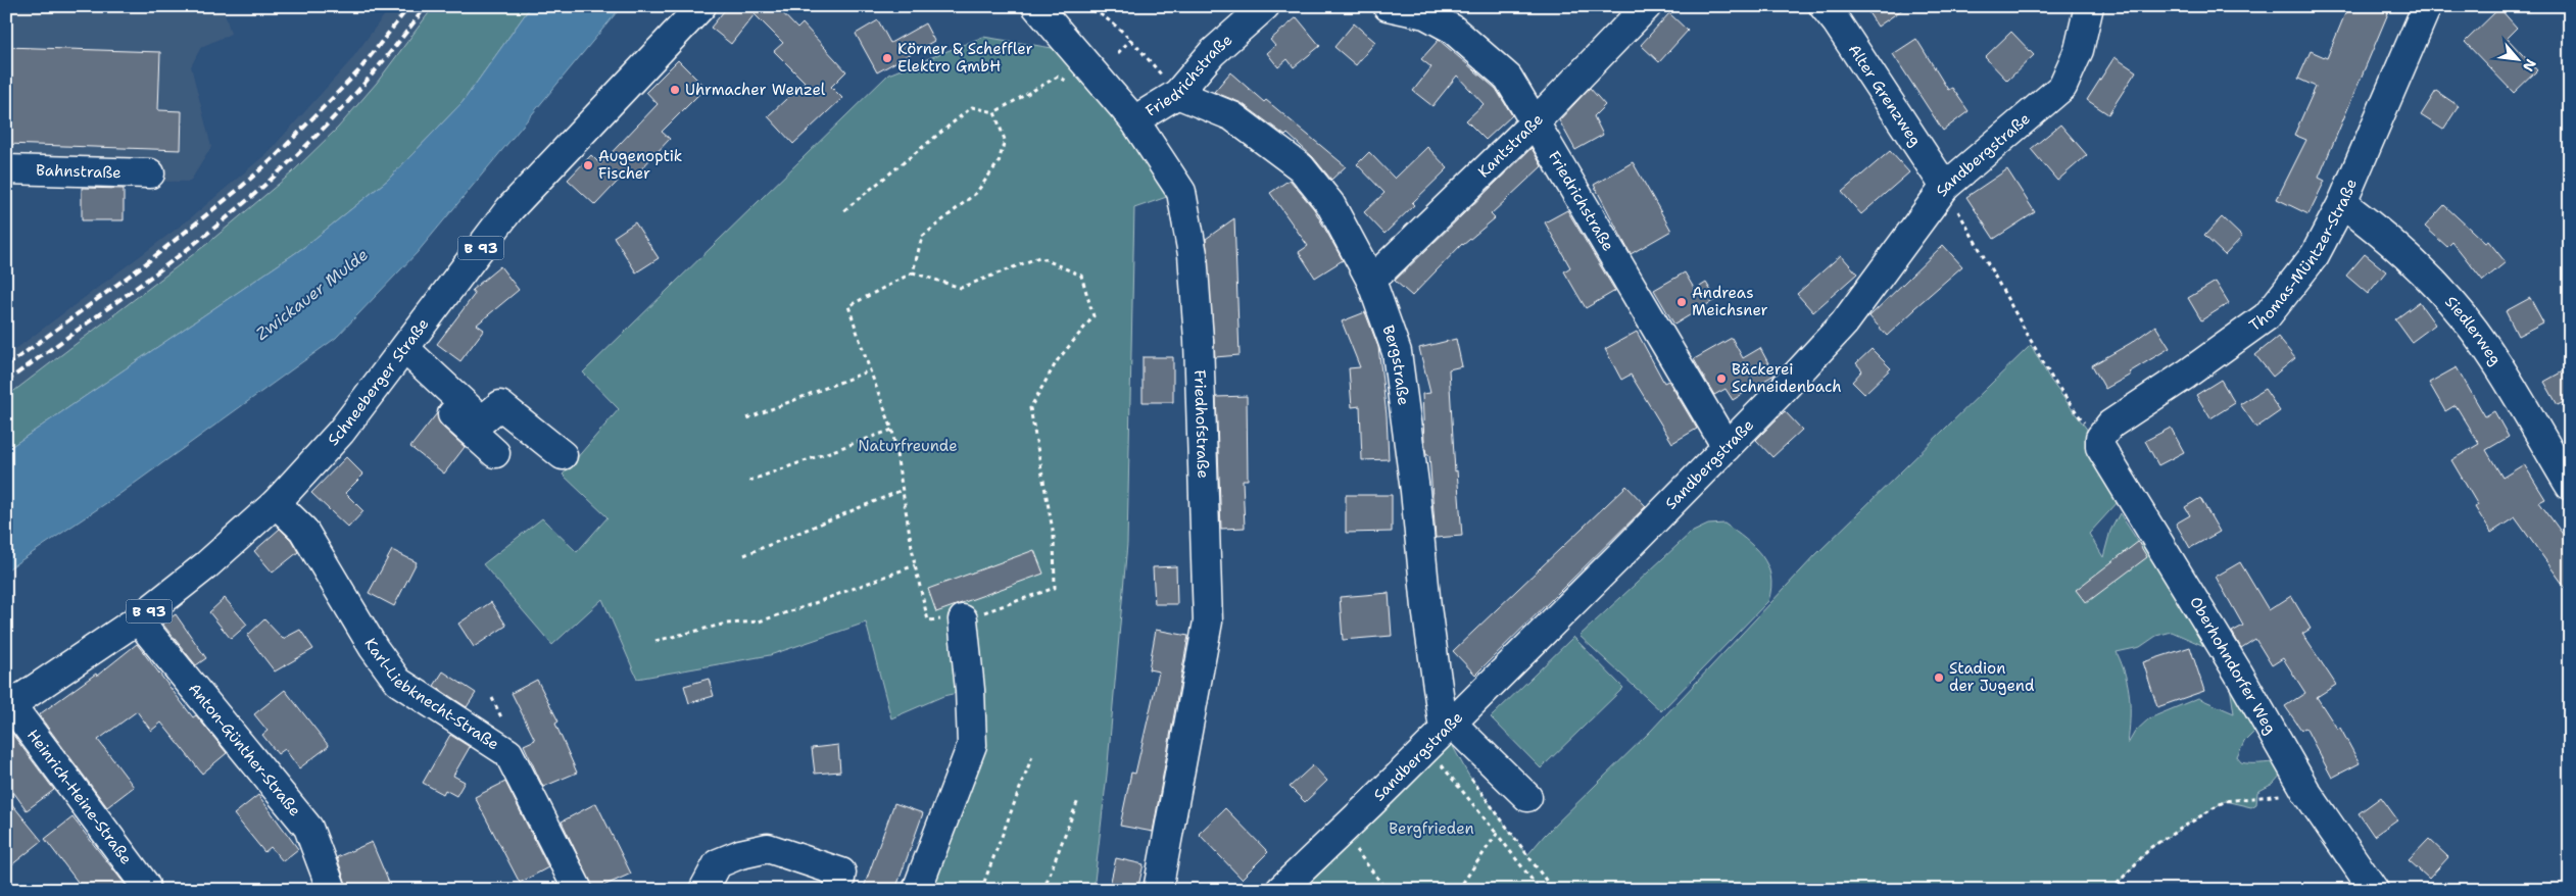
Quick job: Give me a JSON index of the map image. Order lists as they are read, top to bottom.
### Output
{
  "streets": {
    "street": [
      "Friedrichstraße",
      "Alter Grenzweg",
      "Kantstraße",
      "Sandbergstraße",
      "Bahnstraße",
      "B 93",
      "Thomas-Müntzer-Straße",
      "Siedlerweg",
      "Bergstraße",
      "Schneeberger Straße",
      "Friedhofstraße",
      "Oberhohndorfer Weg",
      "Karl-Liebknecht-Straße",
      "Anton-Günther-Straße",
      "Heinrich-Heine-Straße"
    ]
  },
  "crossings": [
    ["Friedrichstraße", "Kantstraße"],
    ["Friedrichstraße", "Sandbergstraße"],
    ["Friedrichstraße", "Bergstraße"],
    ["Friedrichstraße", "Friedhofstraße"],
    ["Alter Grenzweg", "Sandbergstraße"],
    ["Kantstraße", "Bergstraße"],
    ["Sandbergstraße", "Bergstraße"],
    ["Thomas-Müntzer-Straße", "Siedlerweg"],
    ["Thomas-Müntzer-Straße", "Oberhohndorfer Weg"],
    ["Schneeberger Straße", "Karl-Liebknecht-Straße"],
    ["Schneeberger Straße", "Anton-Günther-Straße"],
    ["Schneeberger Straße", "Heinrich-Heine-Straße"]
  ],
  "water": ["Zwickauer Mulde"],
  "parks": ["Naturfreunde", "Bergfrieden"],
  "places": [
    "Körner & Scheffler Elektro GmbH",
    "Uhrmacher Wenzel",
    "Augenoptik Fischer",
    "Andreas Meichsner",
    "Bäckerei Schneidenbach",
    "Stadion der Jugend"
  ],
  "north": "bottom right"
}
